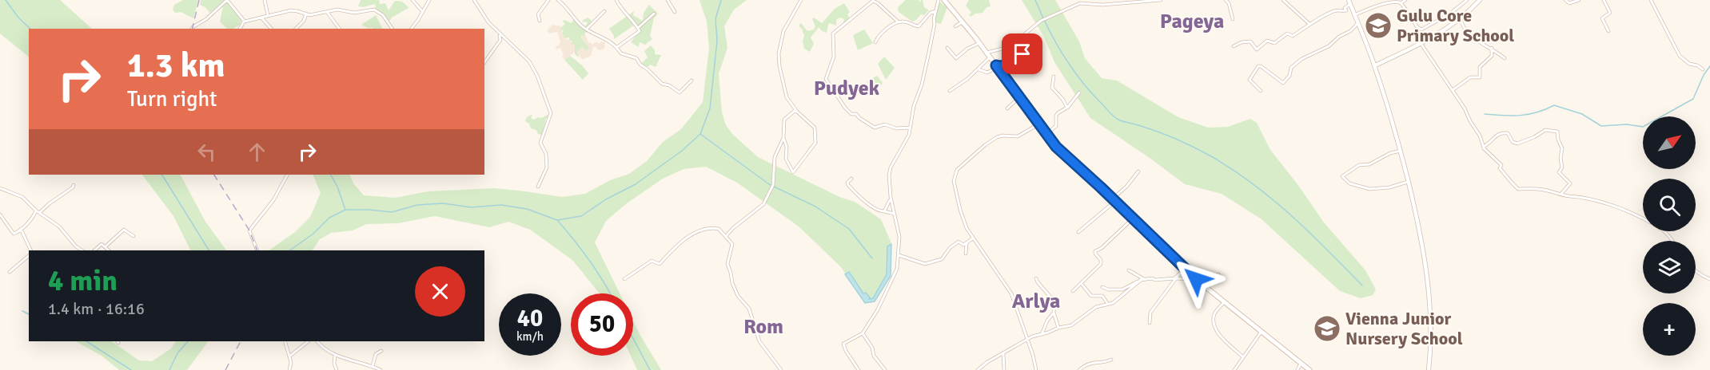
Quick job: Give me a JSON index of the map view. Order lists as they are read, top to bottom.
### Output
{
  "districts": [
    "Pageya",
    "Pudyek",
    "Arlya",
    "Rom"
  ],
  "places": {
    "school or university": ["Gulu Core Primary School", "Vienna Junior Nursery School"]
  },
  "north": "top right",
  "page": {
    "turn": ["1.3 km", "Turn right"],
    "map_buttons": "+",
    "heading": ["4 min", "1.4 km · 16:16"],
    "speed": "40 km/h",
    "limit": "50"
  }
}
